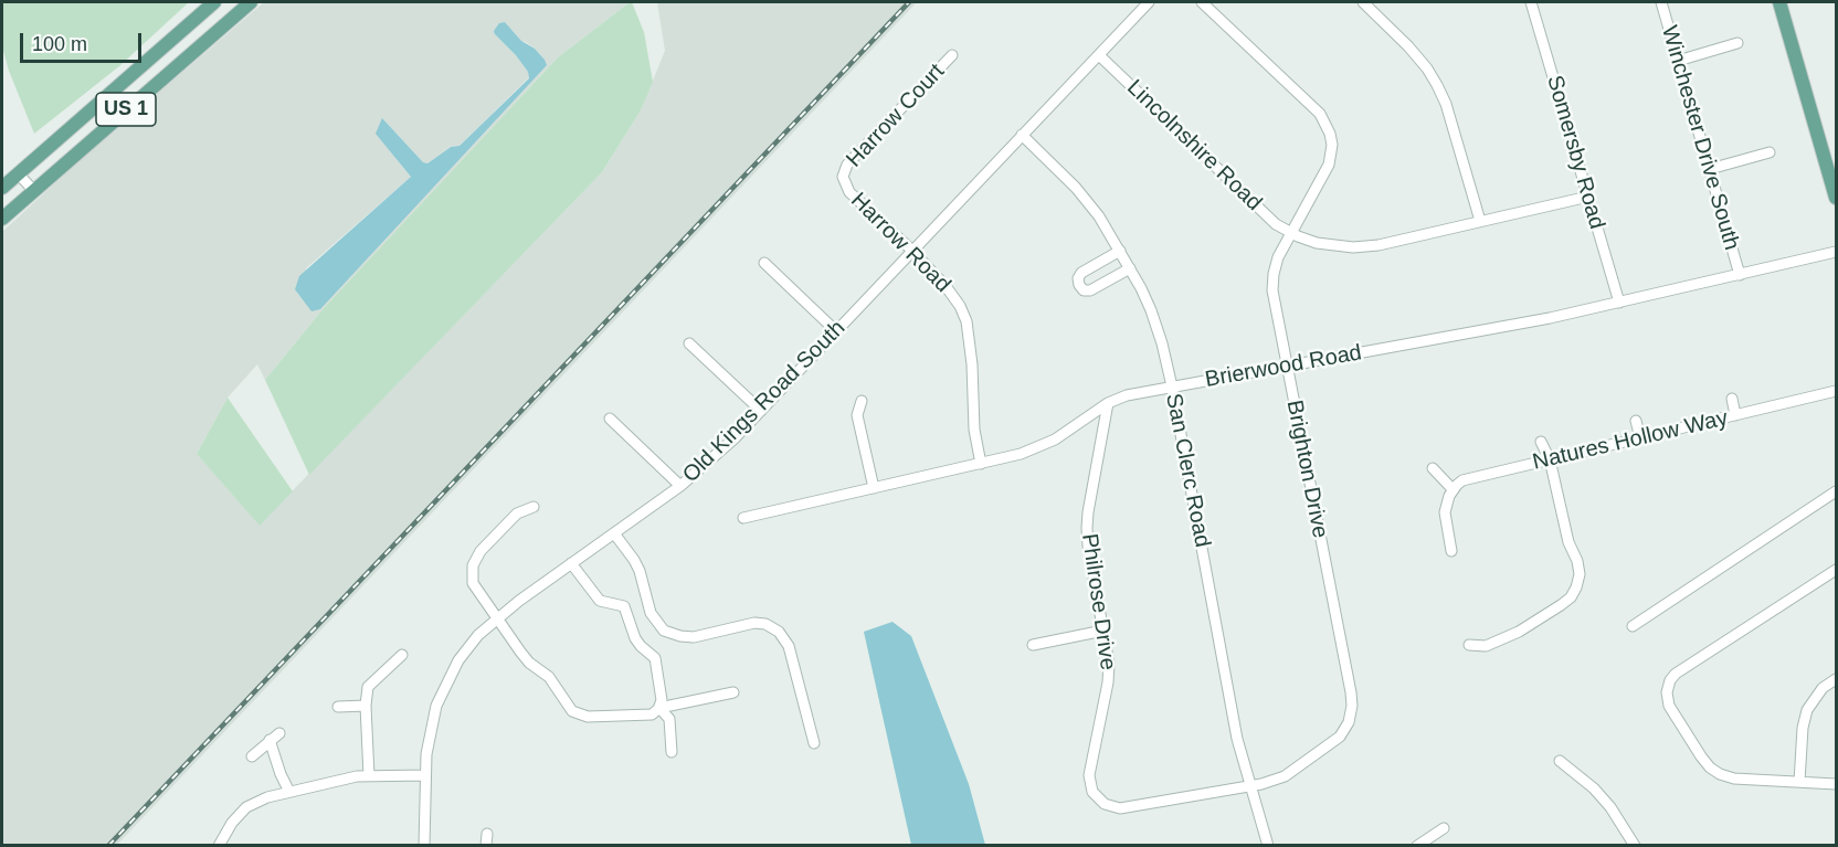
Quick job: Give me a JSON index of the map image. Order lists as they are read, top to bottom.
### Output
{
  "streets": {
    "main road": ["US 1"],
    "street": [
      "Harrow Court",
      "Winchester Drive South",
      "Lincolnshire Road",
      "Somersby Road",
      "Harrow Road",
      "Brierwood Road",
      "Old Kings Road South",
      "Natures Hollow Way",
      "Brighton Drive",
      "San Clerc Road",
      "Philrose Drive"
    ]
  },
  "crossings": [
    ["Harrow Court", "Harrow Road"],
    ["Winchester Drive South", "Brierwood Road"],
    ["Lincolnshire Road", "Old Kings Road South"],
    ["Lincolnshire Road", "Brighton Drive"],
    ["Somersby Road", "Brierwood Road"],
    ["Harrow Road", "Brierwood Road"],
    ["Harrow Road", "Old Kings Road South"],
    ["Brierwood Road", "Brighton Drive"],
    ["Brierwood Road", "San Clerc Road"],
    ["Brierwood Road", "Philrose Drive"],
    ["Old Kings Road South", "San Clerc Road"],
    ["Brighton Drive", "San Clerc Road"],
    ["Brighton Drive", "Philrose Drive"]
  ],
  "scale_bar": "100 m"
}
